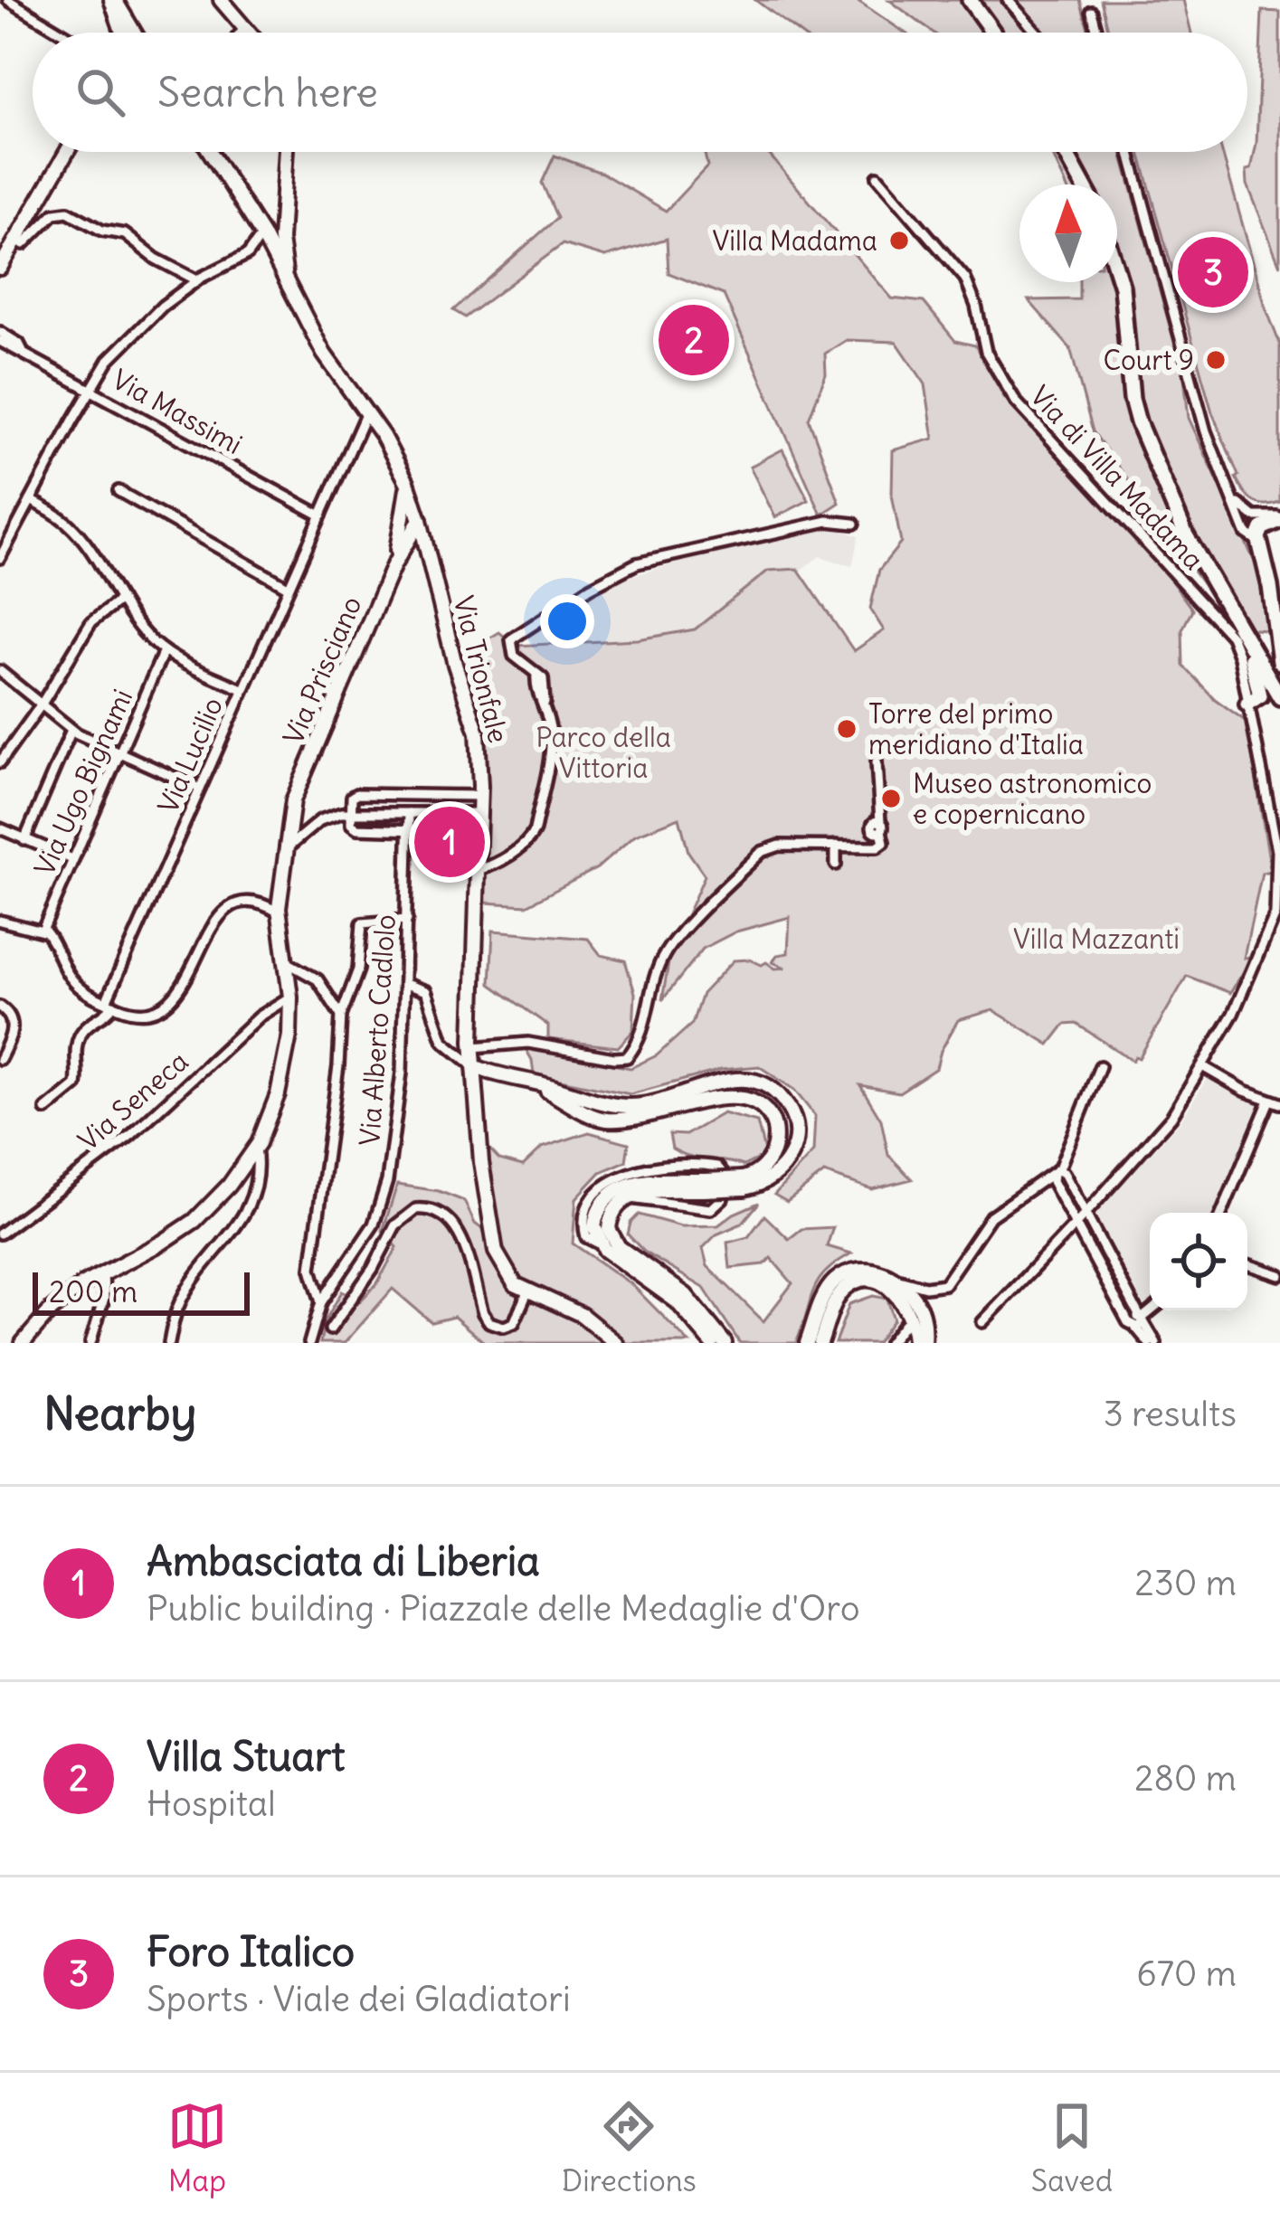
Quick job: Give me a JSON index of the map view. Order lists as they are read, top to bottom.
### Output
{
  "streets": {
    "main road": ["Via Trionfale", "Via Prisciano"],
    "street": [
      "Via Massimi",
      "Via di Villa Madama",
      "Via Lucilio",
      "Via Ugo Bignami",
      "Via Alberto Cadlolo",
      "Via Seneca"
    ]
  },
  "crossings": [
    ["Via Massimi", "Via Lucilio"],
    ["Via Trionfale", "Via Prisciano"],
    ["Via Trionfale", "Via Lucilio"],
    ["Via Prisciano", "Via Seneca"]
  ],
  "parks": ["Parco della Vittoria", "Villa Mazzanti"],
  "places": [
    "Villa Madama",
    "Court 9",
    "Torre del primo meridiano d'Italia",
    "Museo astronomico e copernicano"
  ],
  "scale_bar": "200 m",
  "north": "top",
  "page": {
    "search": "Search here",
    "pins": ["3", "2", "1"],
    "scale": "200 m",
    "heading": ["Nearby", "3 results"],
    "list": [
      {
        "mark": "1",
        "name": "Ambasciata di Liberia",
        "note": "Public building · Piazzale delle Medaglie d'Oro",
        "value": "230 m"
      },
      {
        "mark": "2",
        "name": "Villa Stuart",
        "note": "Hospital",
        "value": "280 m"
      },
      {
        "mark": "3",
        "name": "Foro Italico",
        "note": "Sports · Viale dei Gladiatori",
        "value": "670 m"
      }
    ],
    "nav": ["Map", "Directions", "Saved"]
  }
}
